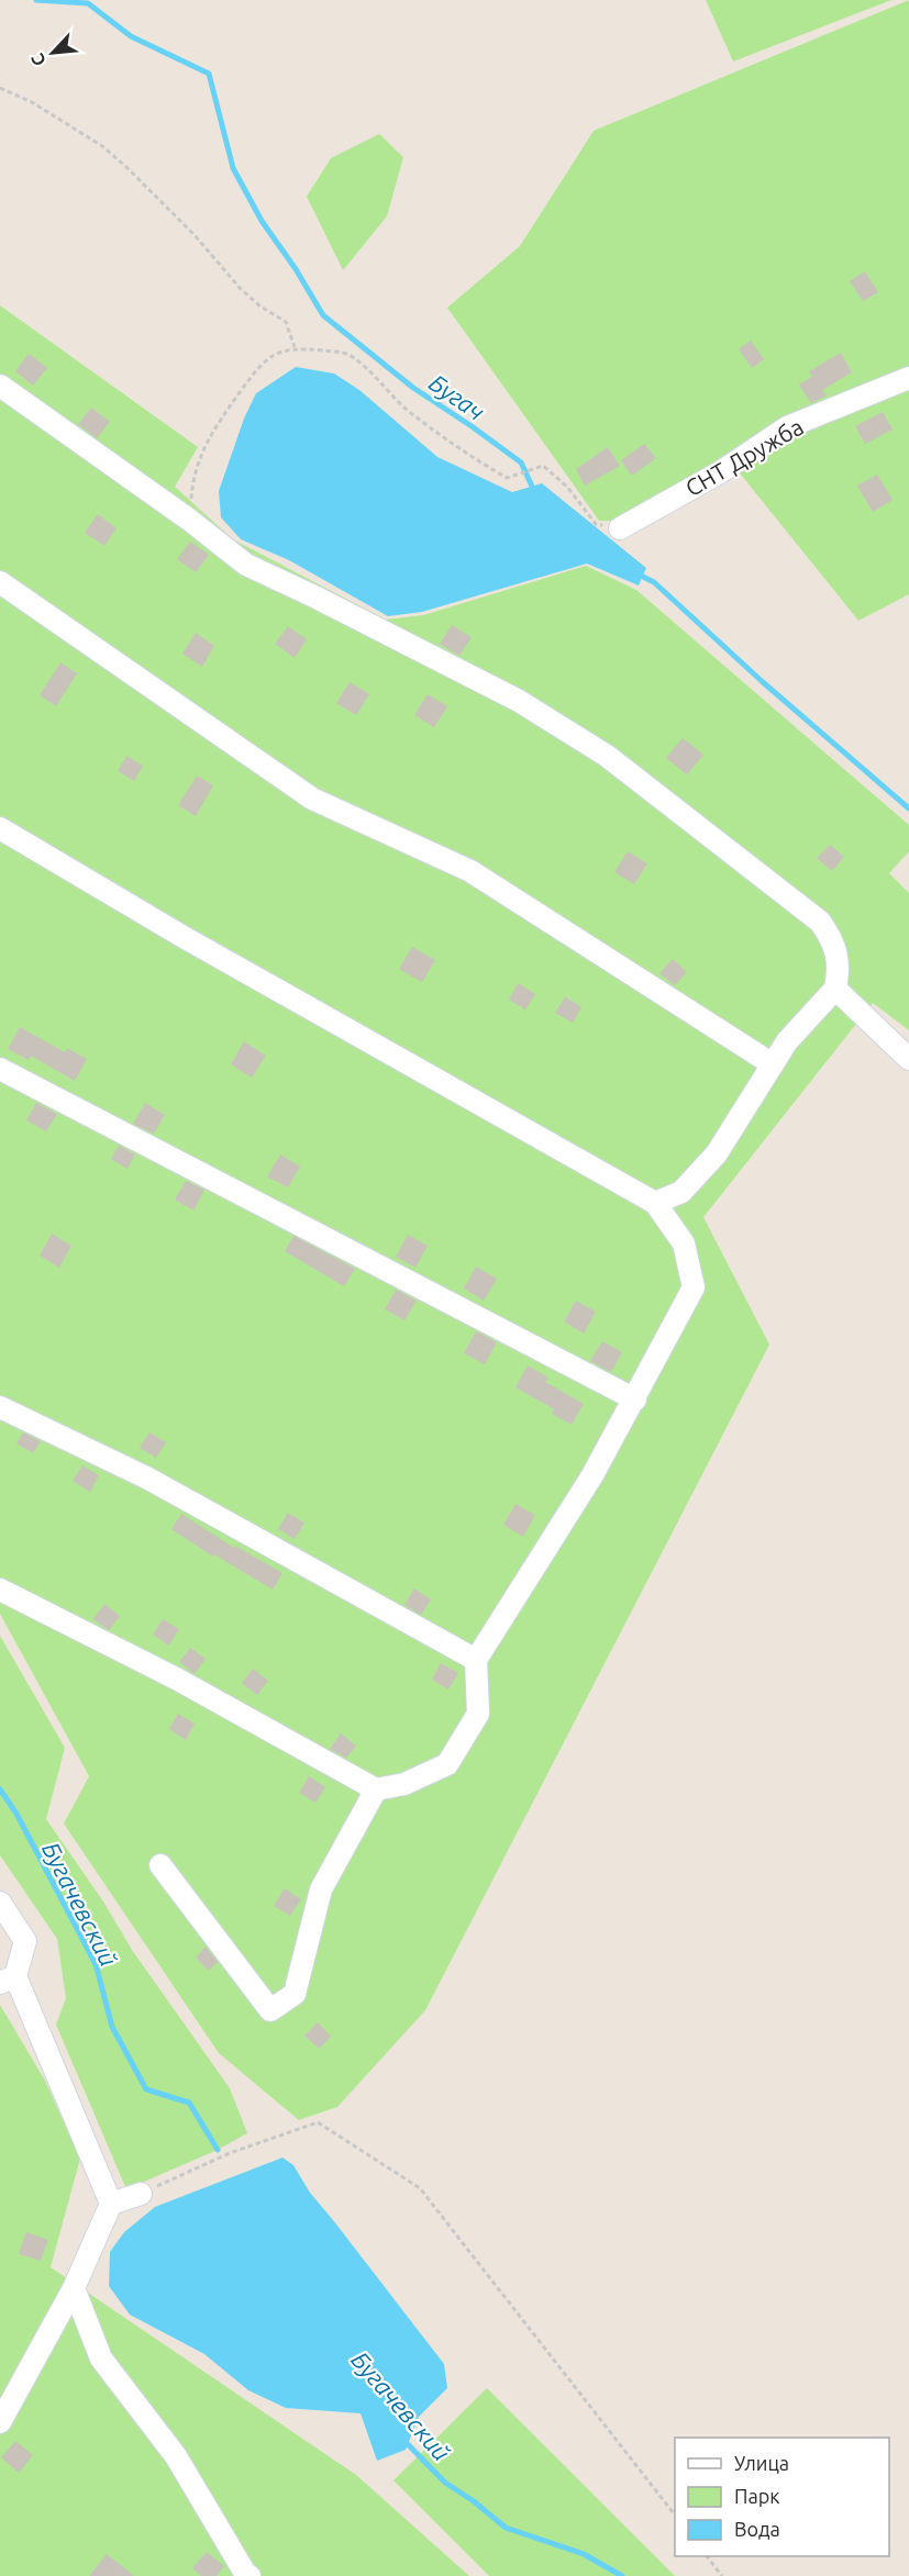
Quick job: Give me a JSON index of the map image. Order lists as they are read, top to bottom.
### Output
{
  "streets": {
    "street": ["СНТ Дружба"]
  },
  "water": ["Бугач", "Бугачевский"],
  "legend": ["Улица", "Парк", "Вода"],
  "north": "bottom left"
}
